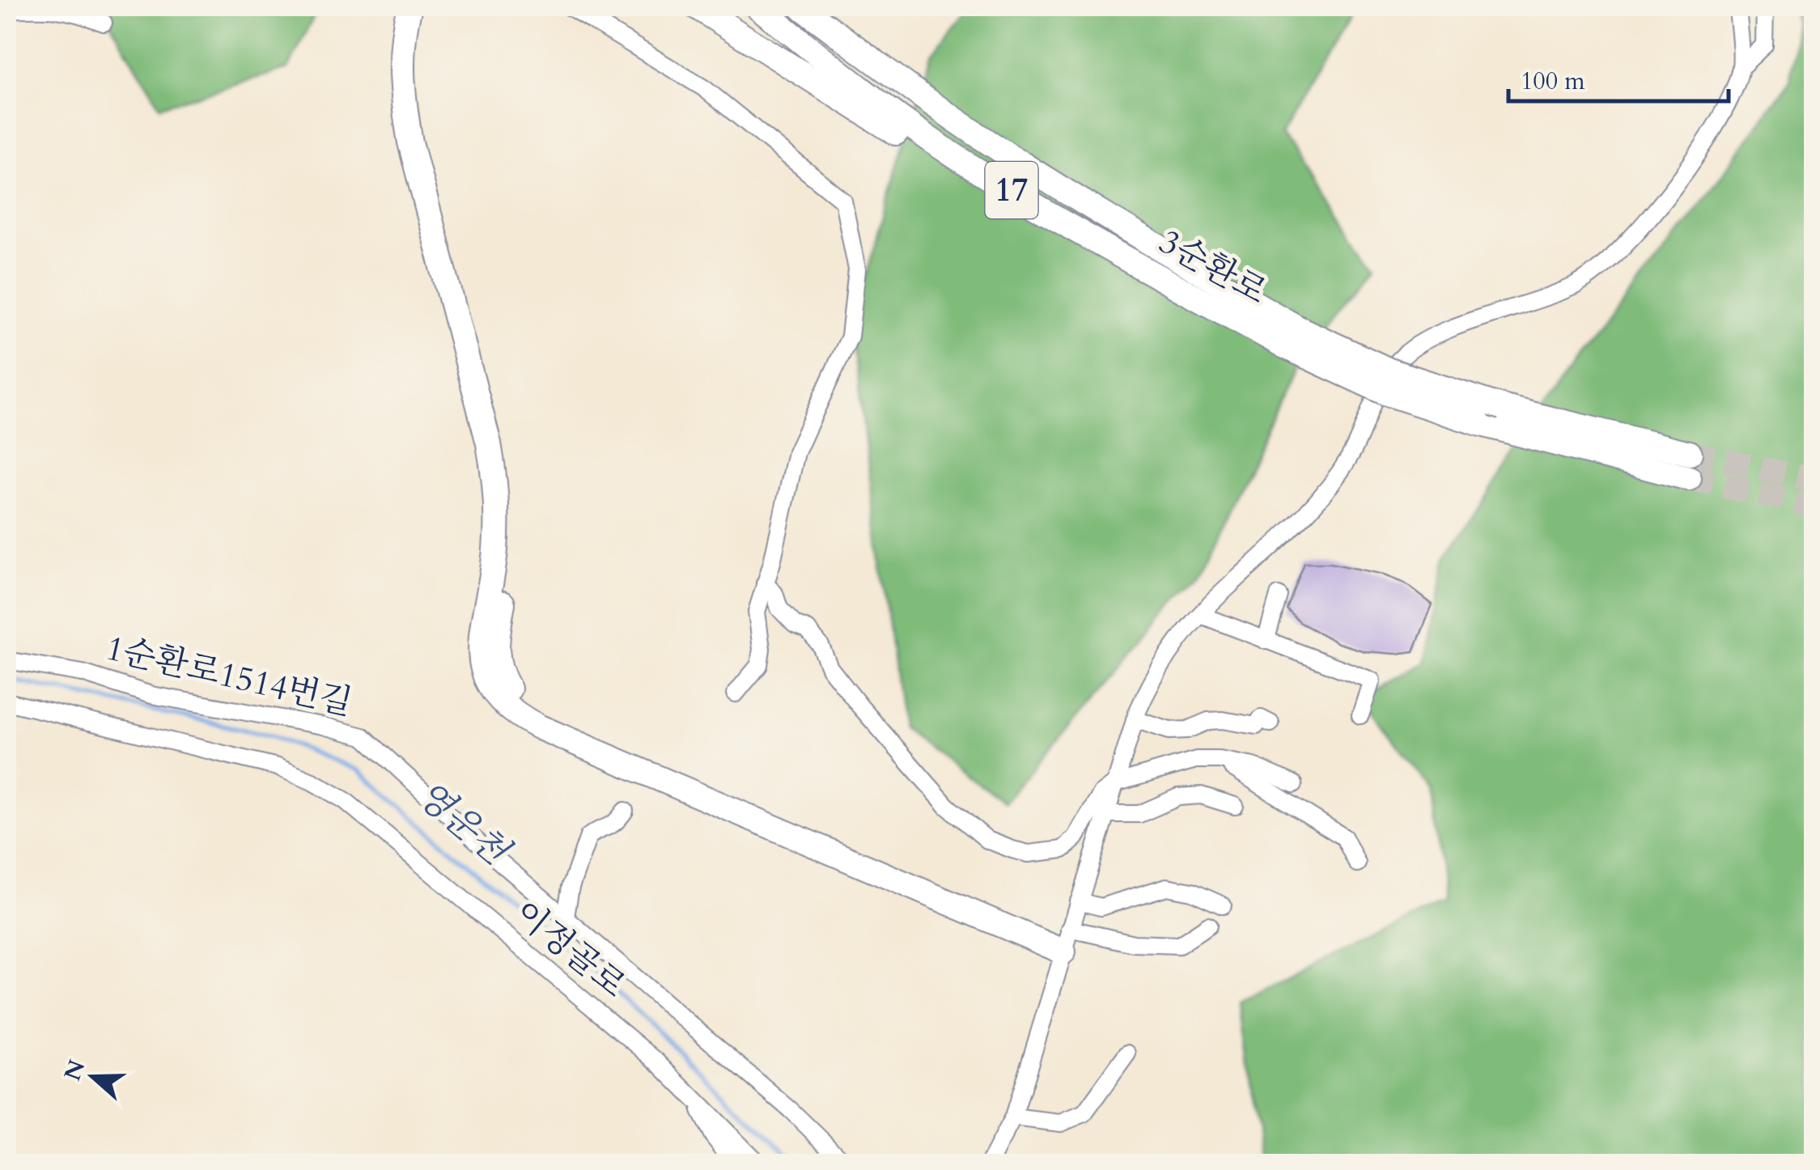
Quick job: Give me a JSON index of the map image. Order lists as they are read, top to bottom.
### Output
{
  "streets": {
    "highway": ["17", "3순환로"],
    "street": ["1순환로1514번길", "이정골로"]
  },
  "water": ["영운천"],
  "scale_bar": "100 m",
  "north": "left"
}
